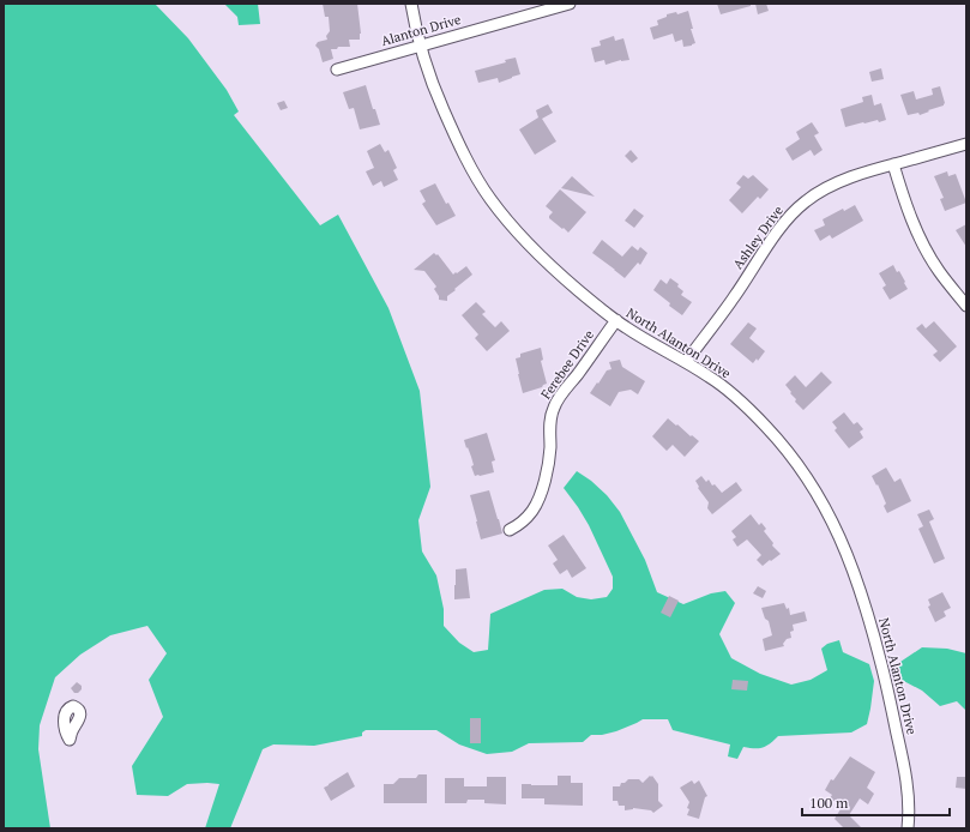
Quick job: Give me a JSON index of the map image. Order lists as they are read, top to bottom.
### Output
{
  "streets": {
    "street": [
      "Alanton Drive",
      "Ashley Drive",
      "North Alanton Drive",
      "Ferebee Drive"
    ]
  },
  "crossings": [
    ["Alanton Drive", "North Alanton Drive"],
    ["Ashley Drive", "North Alanton Drive"],
    ["North Alanton Drive", "Ferebee Drive"]
  ],
  "scale_bar": "100 m"
}
